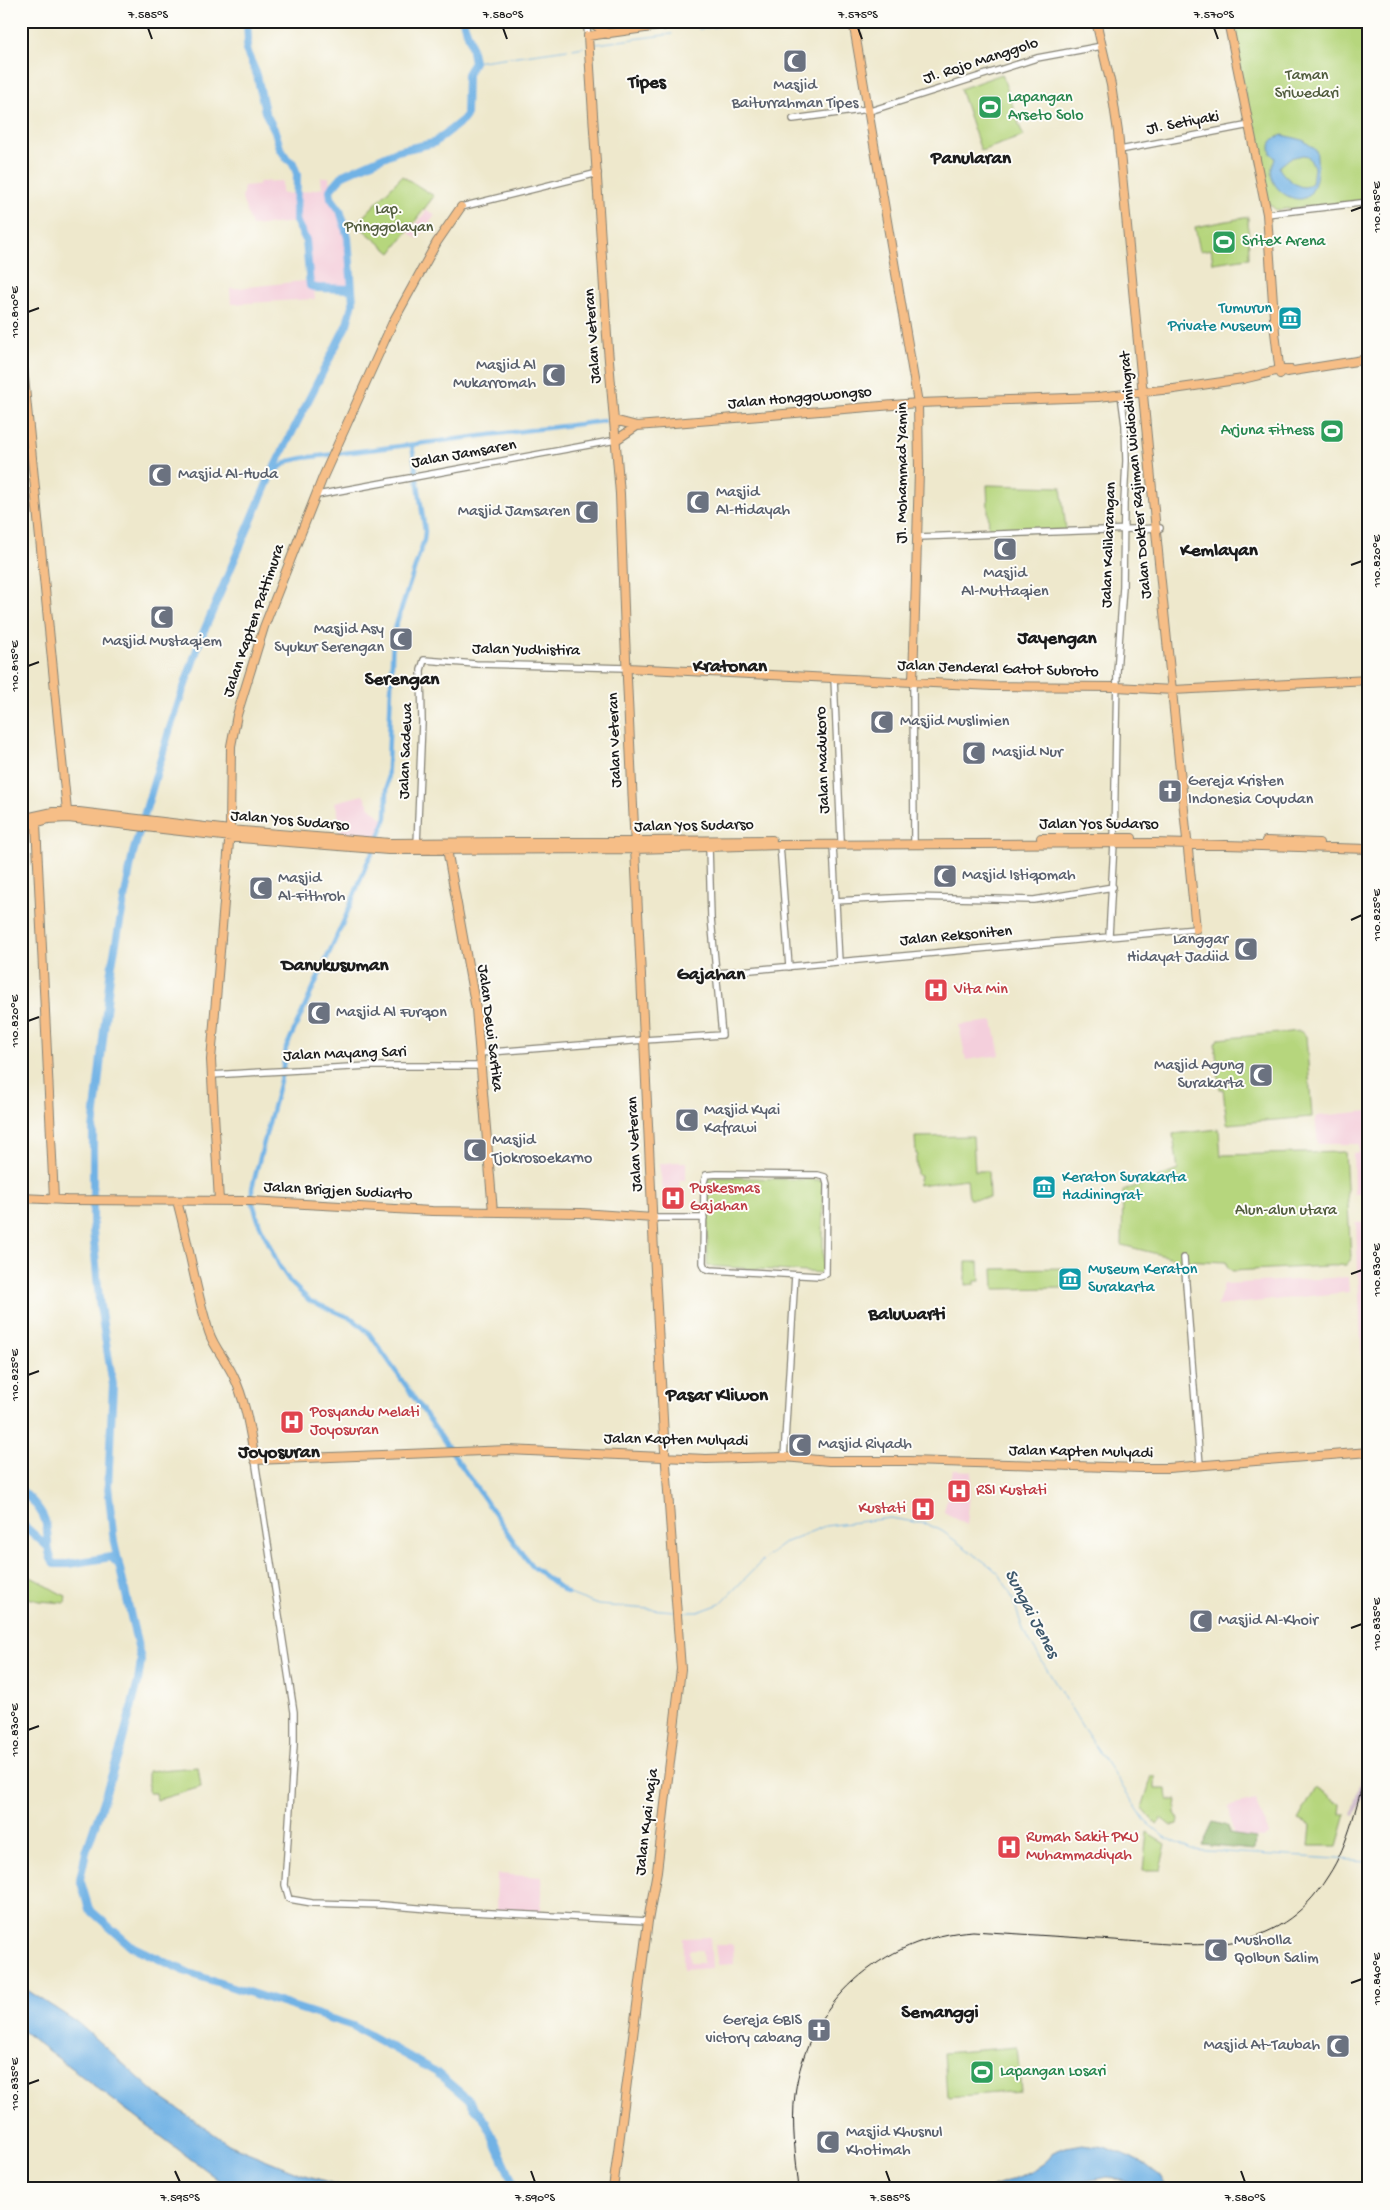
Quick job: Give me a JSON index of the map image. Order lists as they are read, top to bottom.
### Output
{
  "streets": {
    "main road": [
      "Jalan Veteran",
      "Jalan Honggowongso",
      "Jl. Mohammad Yamin",
      "Jalan Dokter Rajiman Widiodiningrat",
      "Jalan Kapten Pattimura",
      "Jalan Jenderal Gatot Subroto",
      "Jalan Yos Sudarso",
      "Jalan Dewi Sartika",
      "Jalan Brigjen Sudiarto",
      "Jalan Kapten Mulyadi",
      "Jalan Kyai Maja"
    ],
    "street": [
      "Jl. Rojo Manggolo",
      "Jl. Setiyaki",
      "Jalan Jamsaren",
      "Jalan Kalilarangan",
      "Jalan Yudhistira",
      "Jalan Sadewa",
      "Jalan Madukoro",
      "Jalan Reksoniten",
      "Jalan Mayang Sari"
    ]
  },
  "crossings": [
    ["Jl. Rojo Manggolo", "Jl. Mohammad Yamin"],
    ["Jl. Rojo Manggolo", "Jalan Dokter Rajiman Widiodiningrat"],
    ["Jl. Setiyaki", "Jalan Dokter Rajiman Widiodiningrat"],
    ["Jalan Veteran", "Jalan Honggowongso"],
    ["Jalan Veteran", "Jalan Jamsaren"],
    ["Jalan Veteran", "Jalan Yudhistira"],
    ["Jalan Veteran", "Jalan Jenderal Gatot Subroto"],
    ["Jalan Veteran", "Jalan Yos Sudarso"],
    ["Jalan Veteran", "Jalan Brigjen Sudiarto"],
    ["Jalan Veteran", "Jalan Kapten Mulyadi"],
    ["Jalan Veteran", "Jalan Kyai Maja"],
    ["Jalan Honggowongso", "Jl. Mohammad Yamin"],
    ["Jalan Honggowongso", "Jalan Dokter Rajiman Widiodiningrat"],
    ["Jalan Honggowongso", "Jalan Kalilarangan"],
    ["Jalan Jamsaren", "Jalan Kapten Pattimura"],
    ["Jl. Mohammad Yamin", "Jalan Jenderal Gatot Subroto"],
    ["Jl. Mohammad Yamin", "Jalan Yos Sudarso"],
    ["Jalan Dokter Rajiman Widiodiningrat", "Jalan Jenderal Gatot Subroto"],
    ["Jalan Dokter Rajiman Widiodiningrat", "Jalan Yos Sudarso"],
    ["Jalan Dokter Rajiman Widiodiningrat", "Jalan Reksoniten"],
    ["Jalan Kalilarangan", "Jalan Jenderal Gatot Subroto"],
    ["Jalan Kalilarangan", "Jalan Yos Sudarso"],
    ["Jalan Kalilarangan", "Jalan Reksoniten"],
    ["Jalan Kapten Pattimura", "Jalan Yos Sudarso"],
    ["Jalan Kapten Pattimura", "Jalan Mayang Sari"],
    ["Jalan Kapten Pattimura", "Jalan Brigjen Sudiarto"],
    ["Jalan Yudhistira", "Jalan Jenderal Gatot Subroto"],
    ["Jalan Yudhistira", "Jalan Sadewa"],
    ["Jalan Jenderal Gatot Subroto", "Jalan Madukoro"],
    ["Jalan Sadewa", "Jalan Yos Sudarso"],
    ["Jalan Madukoro", "Jalan Yos Sudarso"],
    ["Jalan Madukoro", "Jalan Reksoniten"],
    ["Jalan Yos Sudarso", "Jalan Dewi Sartika"],
    ["Jalan Dewi Sartika", "Jalan Mayang Sari"],
    ["Jalan Dewi Sartika", "Jalan Brigjen Sudiarto"],
    ["Jalan Kapten Mulyadi", "Jalan Kyai Maja"]
  ],
  "districts": [
    "Tipes",
    "Panularan",
    "Kemlayan",
    "Jayengan",
    "Kratonan",
    "Serengan",
    "Danukusuman",
    "Gajahan",
    "Baluwarti",
    "Pasar Kliwon",
    "Joyosuran",
    "Semanggi"
  ],
  "water": ["Sungai Jenes"],
  "parks": ["Taman Sriwedari", "Lap. Pringgolayan", "Alun-alun utara"],
  "places": {
    "mosque": [
      "Masjid Baiturrahman Tipes",
      "Masjid Al Mukarromah",
      "Masjid Al-Huda",
      "Masjid Al-Hidayah",
      "Masjid Jamsaren",
      "Masjid Al-Muttaqien",
      "Masjid Mustaqiem",
      "Masjid Asy Syukur Serengan",
      "Masjid Muslimien",
      "Masjid Nur",
      "Masjid Istiqomah",
      "Masjid Al-Fithroh",
      "Langgar Hidayat Jadiid",
      "Masjid Al Furqon",
      "Masjid Agung Surakarta",
      "Masjid Kyai Kafrawi",
      "Masjid Tjokrosoekarno",
      "Masjid Riyadh",
      "Masjid Al-Khoir",
      "Musholla Qolbun Salim",
      "Masjid At-Taubah",
      "Masjid Khusnul Khotimah"
    ],
    "sports": [
      "Lapangan Arseto Solo",
      "Sritex Arena",
      "Arjuna Fitness",
      "Lapangan Losari"
    ],
    "museum": ["Tumurun Private Museum", "Keraton Surakarta Hadiningrat", "Museum Keraton Surakarta"],
    "church": ["Gereja Kristen Indonesia Coyudan", "Gereja GBIS victory cabang"],
    "hospital": [
      "Vita Min",
      "Puskesmas Gajahan",
      "Posyandu Melati Joyosuran",
      "RSI Kustati",
      "Kustati",
      "Rumah Sakit PKU Muhammadiyah"
    ]
  },
  "coordinates": [
    "7.585°S",
    "7.580°S",
    "7.575°S",
    "7.570°S",
    "110.815°E",
    "110.810°E",
    "110.820°E",
    "110.825°E",
    "110.830°E",
    "110.835°E",
    "110.840°E",
    "7.595°S",
    "7.590°S"
  ]
}
